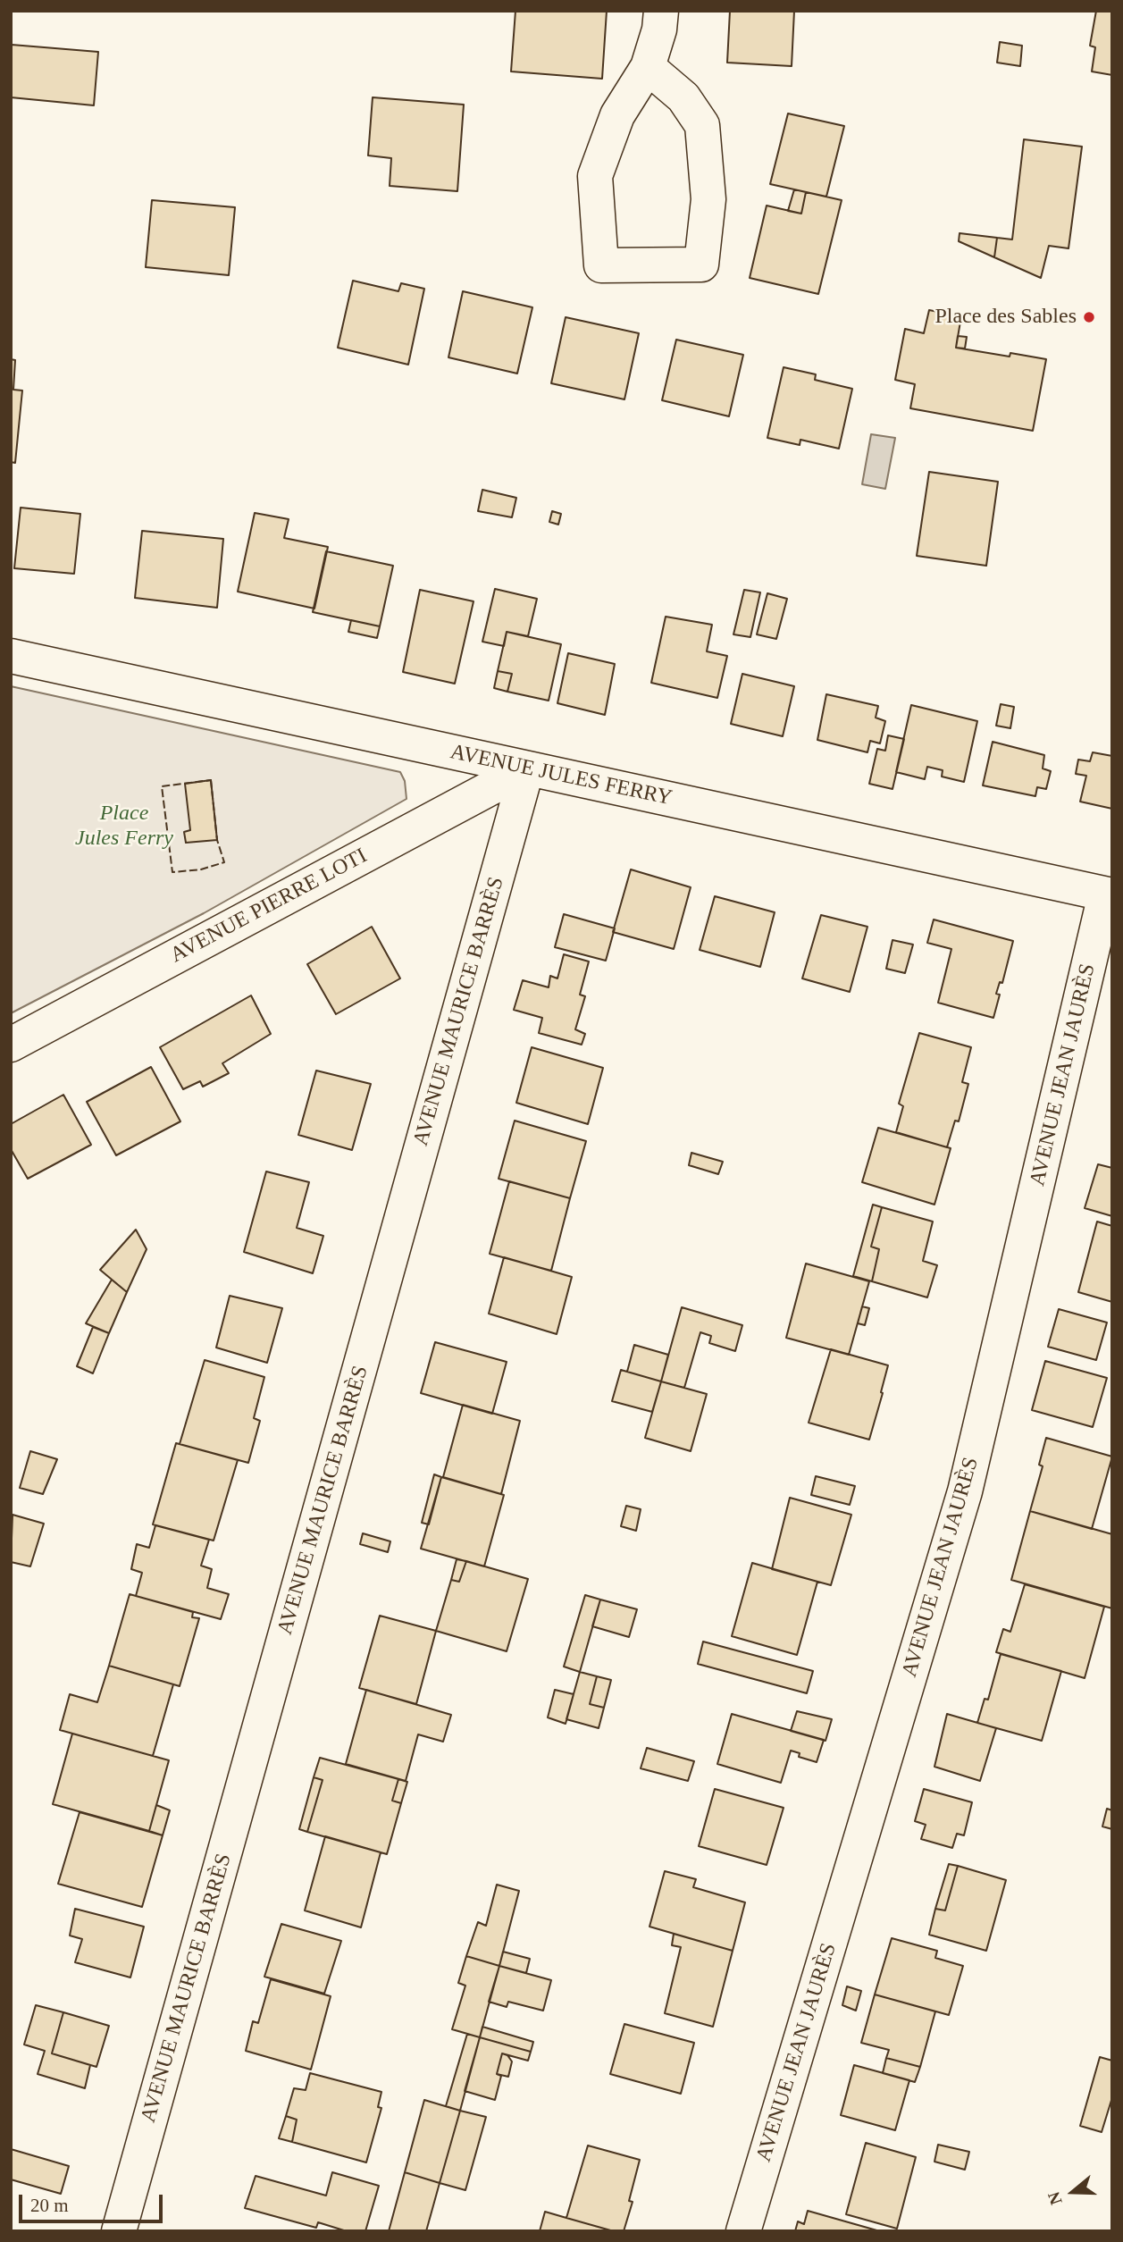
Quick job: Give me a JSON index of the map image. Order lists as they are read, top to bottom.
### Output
{
  "streets": {
    "street": [
      "AVENUE JULES FERRY",
      "AVENUE PIERRE LOTI",
      "AVENUE MAURICE BARRÈS",
      "AVENUE JEAN JAURÈS"
    ]
  },
  "crossings": [
    ["AVENUE JULES FERRY", "AVENUE PIERRE LOTI"],
    ["AVENUE JULES FERRY", "AVENUE MAURICE BARRÈS"],
    ["AVENUE JULES FERRY", "AVENUE JEAN JAURÈS"],
    ["AVENUE PIERRE LOTI", "AVENUE MAURICE BARRÈS"]
  ],
  "parks": ["Place Jules Ferry"],
  "places": ["Place des Sables"],
  "scale_bar": "20 m",
  "north": "left"
}
